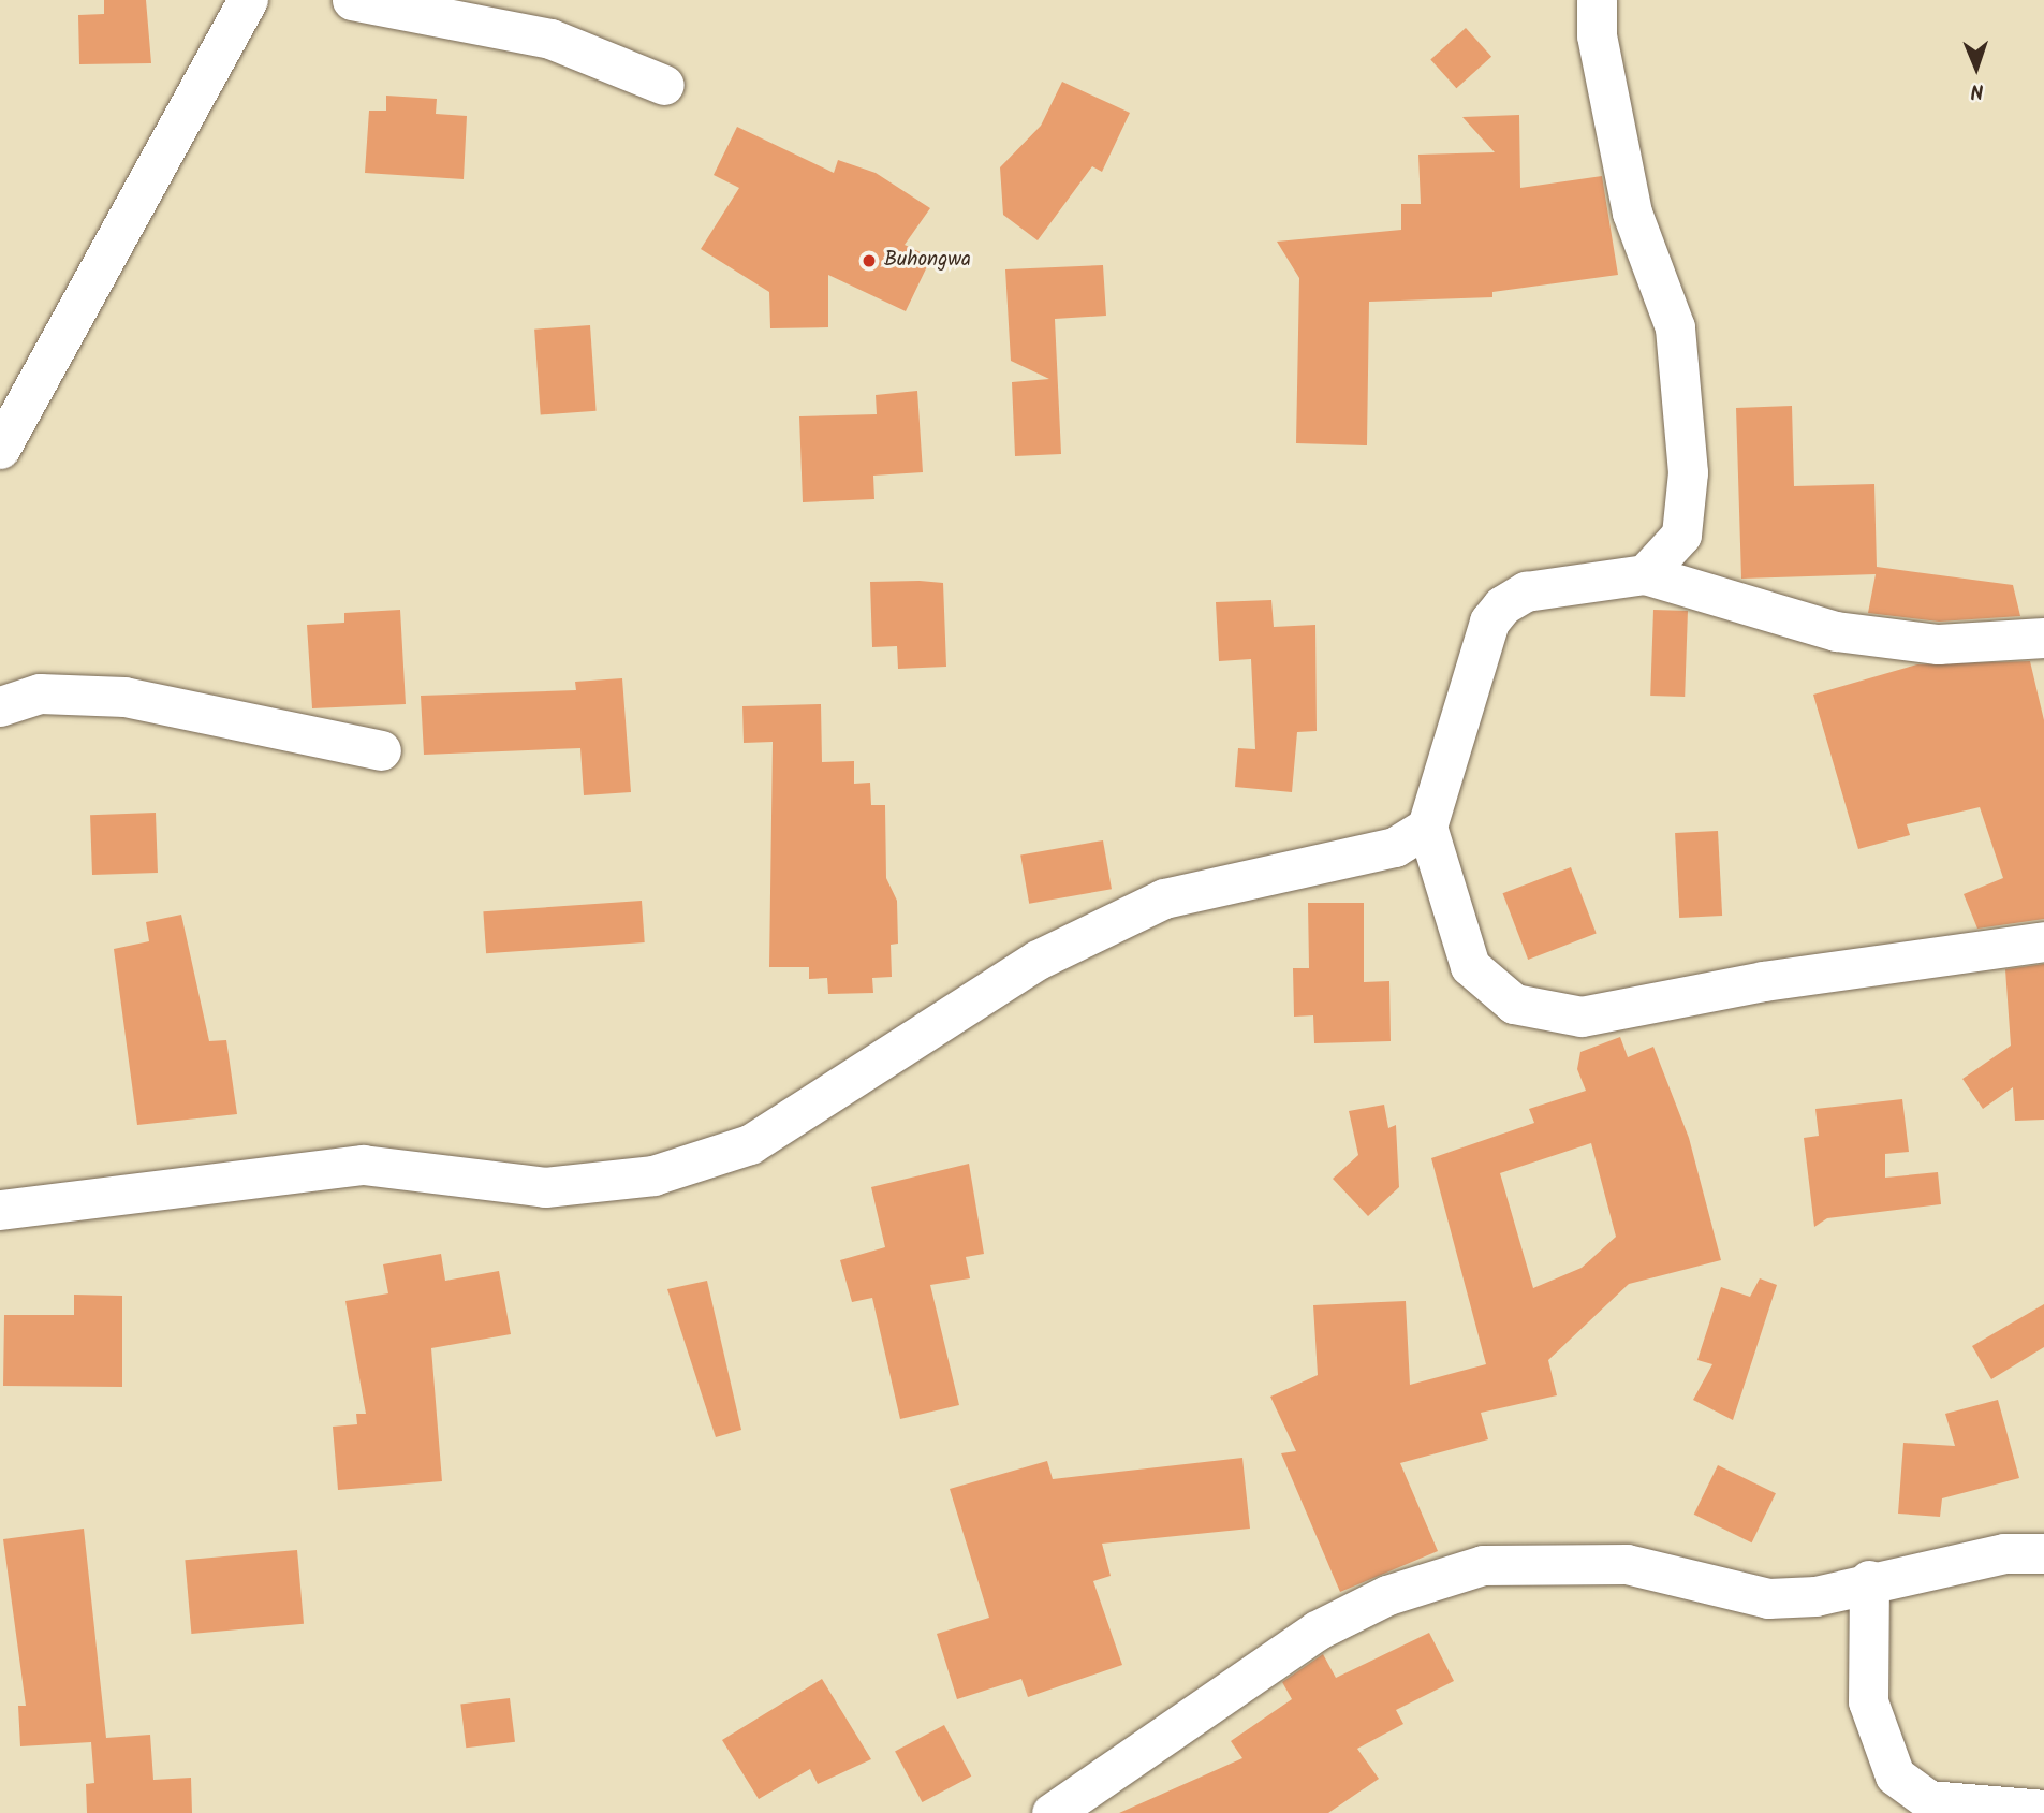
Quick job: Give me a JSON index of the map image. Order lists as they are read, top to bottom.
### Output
{
  "places": ["Buhongwa"],
  "north": "bottom"
}
